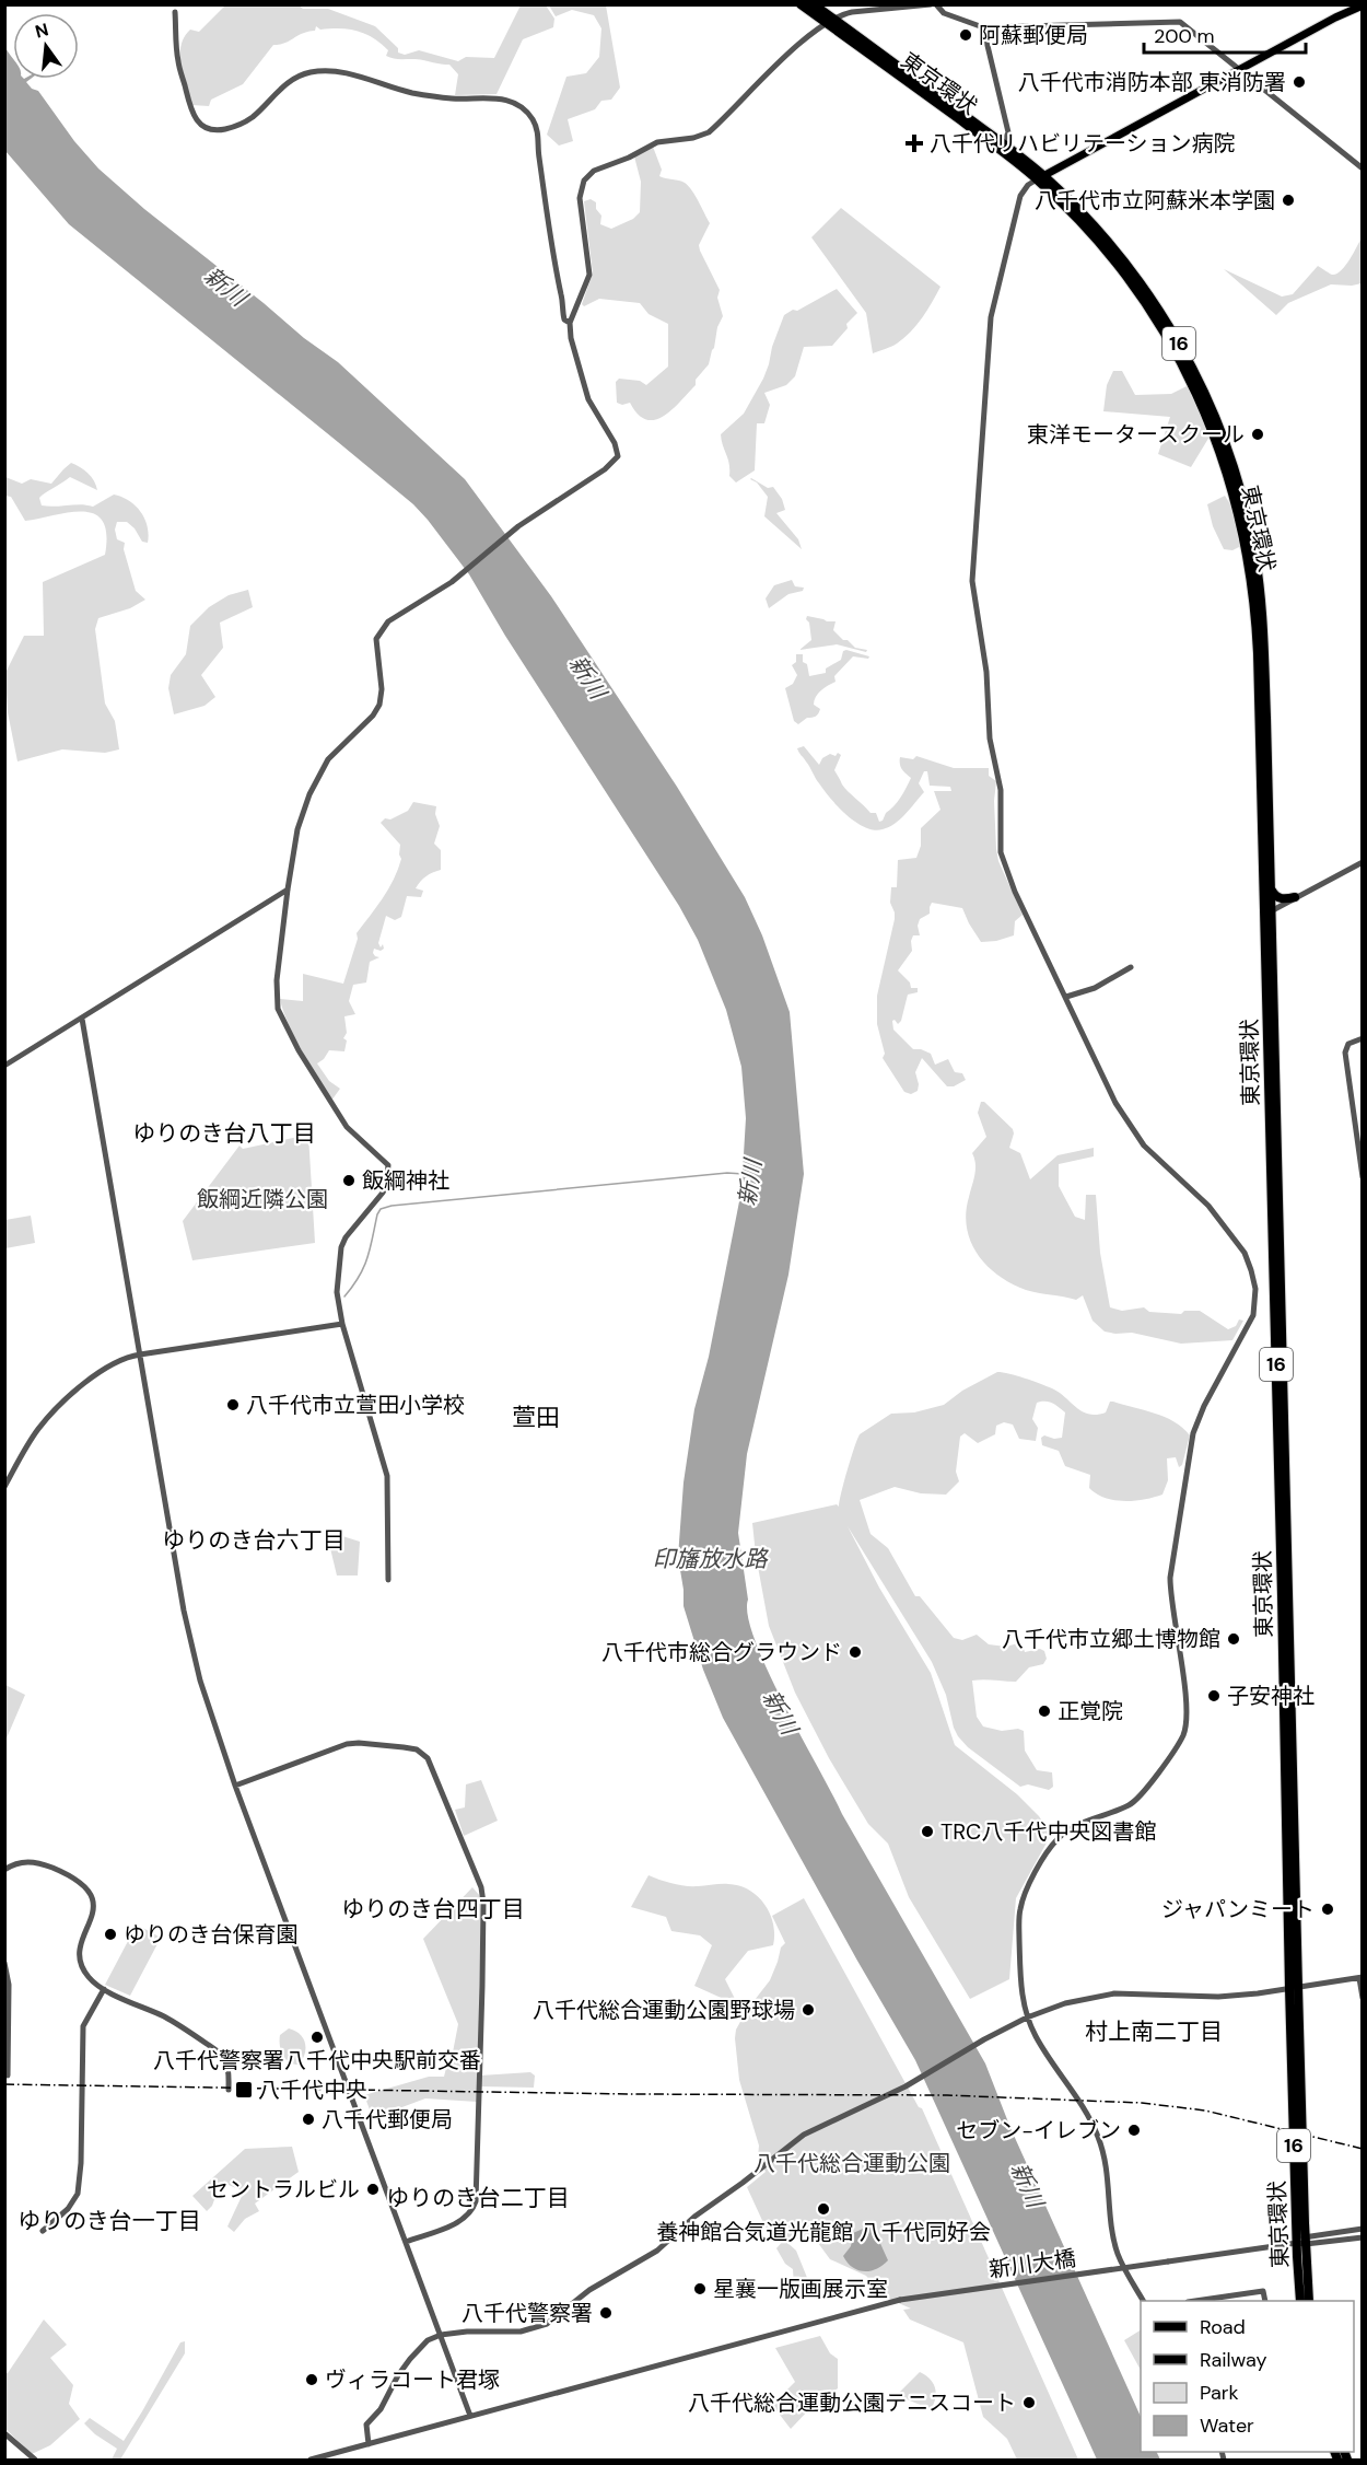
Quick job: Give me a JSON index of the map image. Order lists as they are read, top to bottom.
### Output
{
  "streets": {
    "highway": ["東京環状", "16"],
    "street": ["新川大橋"]
  },
  "crossings": [
    ["東京環状", "新川大橋"]
  ],
  "districts": [
    "ゆりのき台八丁目",
    "萱田",
    "ゆりのき台六丁目",
    "ゆりのき台四丁目",
    "村上南二丁目",
    "ゆりのき台二丁目",
    "ゆりのき台一丁目"
  ],
  "water": ["新川", "印旛放水路"],
  "parks": ["飯綱近隣公園", "八千代総合運動公園"],
  "places": {
    "other": [
      "阿蘇郵便局",
      "八千代市消防本部 東消防署",
      "八千代市立阿蘇米本学園",
      "東洋モータースクール",
      "飯綱神社",
      "八千代市立萱田小学校",
      "八千代市立郷土博物館",
      "八千代市総合グラウンド",
      "子安神社",
      "正覚院",
      "TRC八千代中央図書館",
      "ジャパンミート",
      "ゆりのき台保育園",
      "八千代総合運動公園野球場",
      "八千代警察署八千代中央駅前交番",
      "八千代郵便局",
      "セブン-イレブン",
      "セントラルビル",
      "養神館合気道光龍館 八千代同好会",
      "星襄一版画展示室",
      "八千代警察署",
      "ヴィラコート君塚",
      "八千代総合運動公園テニスコート"
    ],
    "health": ["八千代リハビリテーション病院"],
    "transit": ["八千代中央"]
  },
  "legend": [
    "Road",
    "Railway",
    "Park",
    "Water"
  ],
  "scale_bar": "200 m",
  "north": "top"
}
